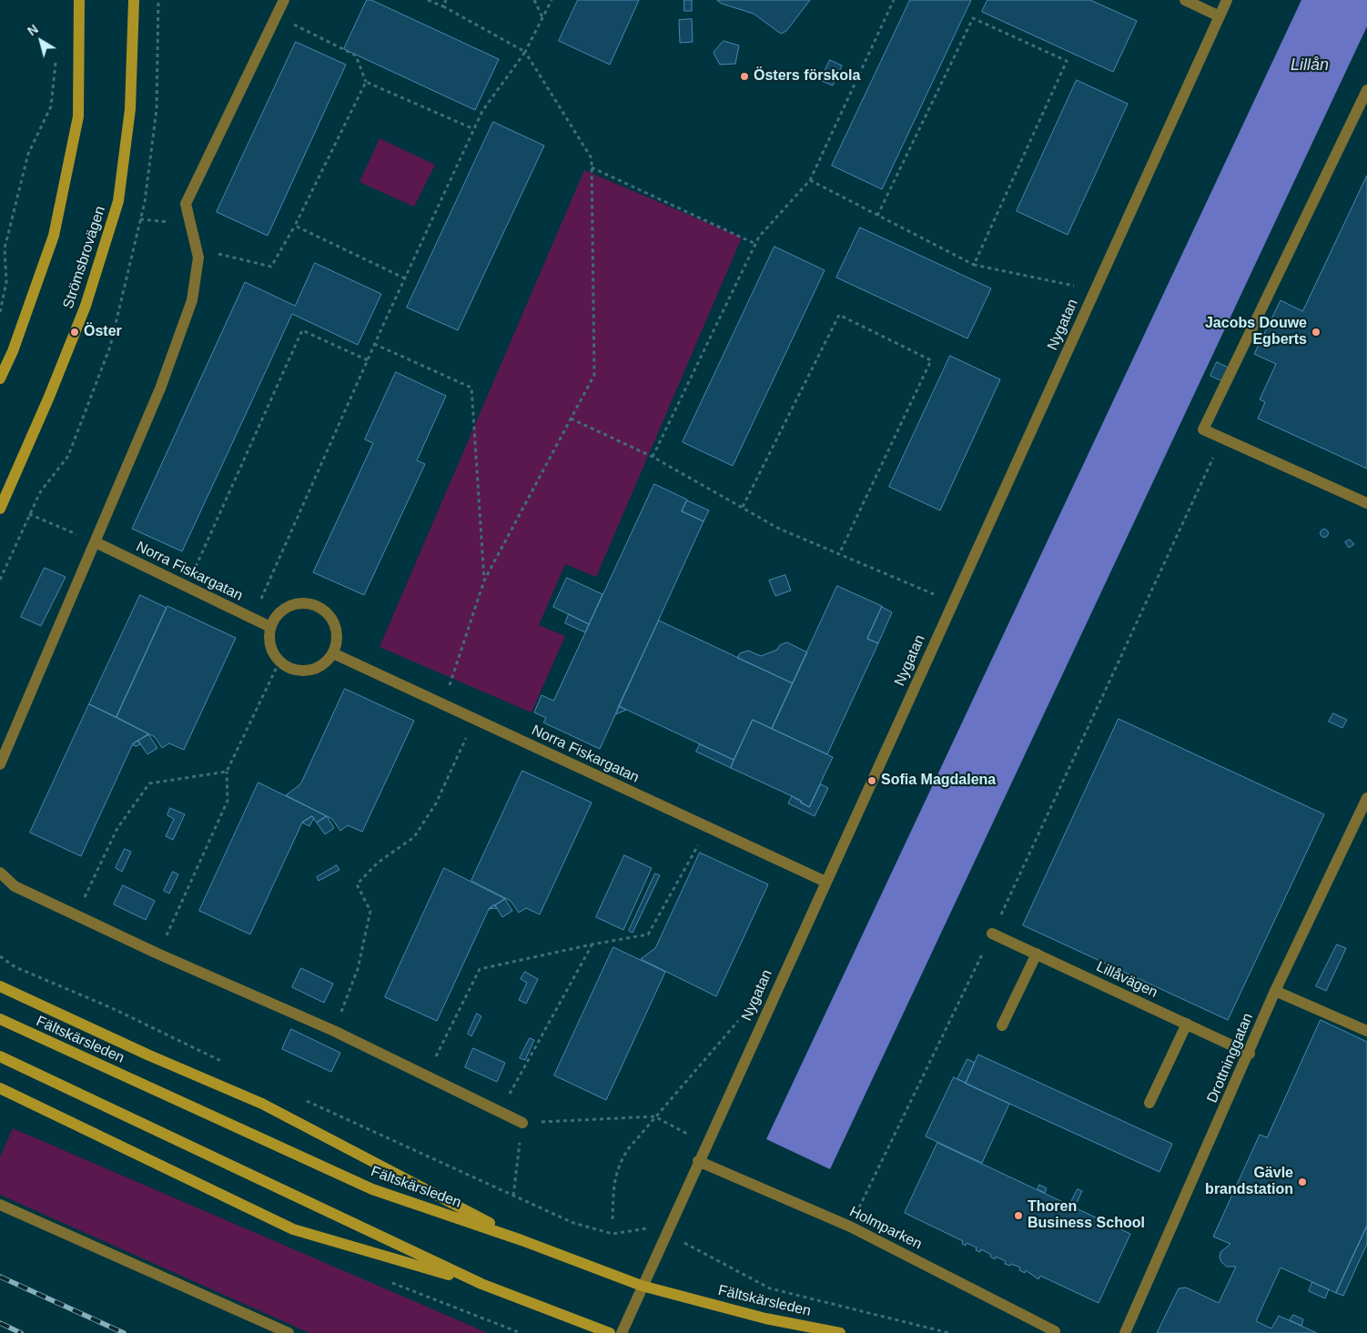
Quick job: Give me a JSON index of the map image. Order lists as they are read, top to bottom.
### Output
{
  "streets": {
    "main road": ["Strömsbrovägen", "Fältskärsleden"],
    "street": [
      "Nygatan",
      "Norra Fiskargatan",
      "Lillåvägen",
      "Drottninggatan",
      "Holmparken"
    ]
  },
  "crossings": [
    ["Nygatan", "Norra Fiskargatan"],
    ["Nygatan", "Fältskärsleden"],
    ["Nygatan", "Holmparken"],
    ["Lillåvägen", "Drottninggatan"]
  ],
  "water": ["Lillån"],
  "places": [
    "Östers förskola",
    "Öster",
    "Jacobs Douwe Egberts",
    "Sofia Magdalena",
    "Gävle brandstation",
    "Thoren Business School"
  ],
  "north": "top left"
}
